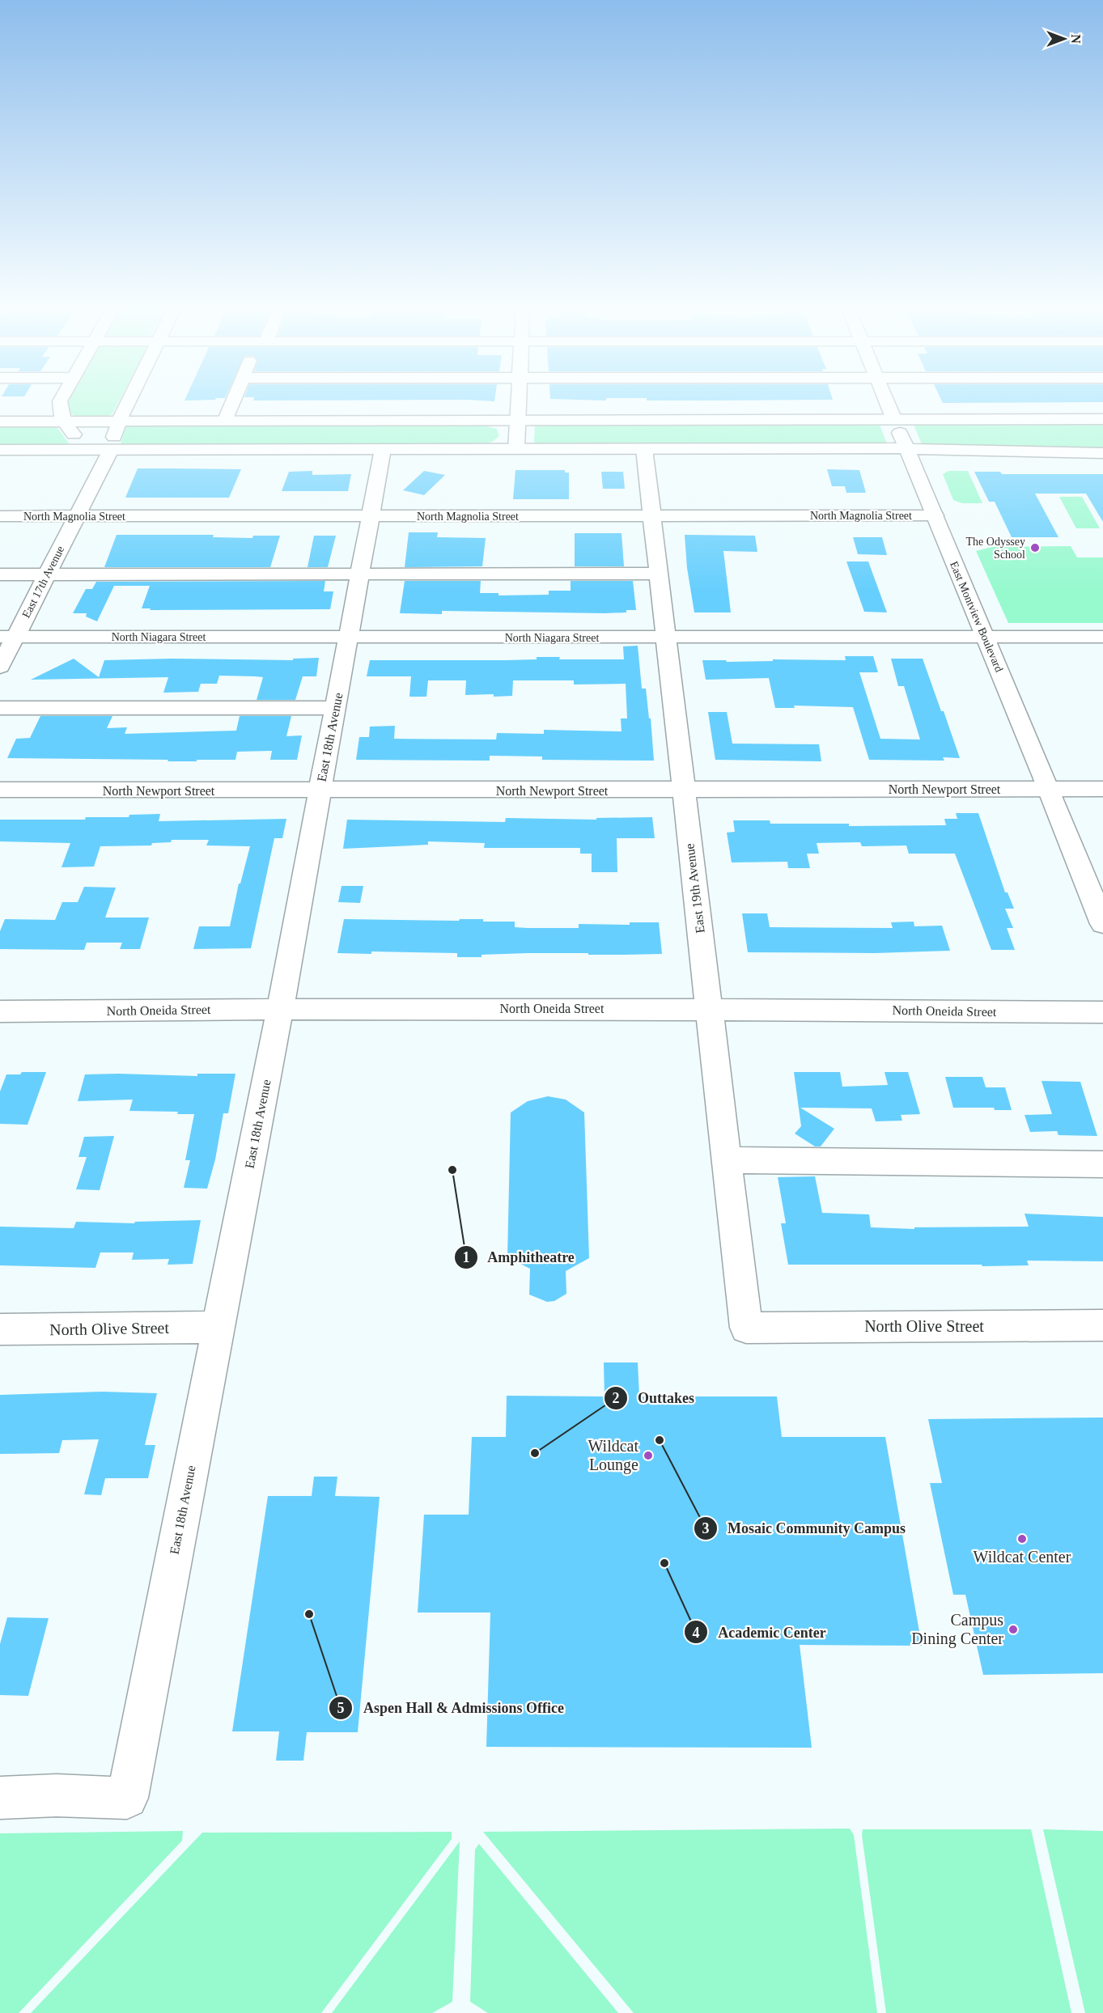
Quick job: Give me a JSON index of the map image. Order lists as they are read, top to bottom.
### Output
{
  "streets": {
    "street": [
      "North Magnolia Street",
      "East 17th Avenue",
      "East Montview Boulevard",
      "North Niagara Street",
      "East 18th Avenue",
      "North Newport Street",
      "East 19th Avenue",
      "North Oneida Street",
      "North Olive Street"
    ]
  },
  "crossings": [
    ["North Magnolia Street", "East 17th Avenue"],
    ["North Magnolia Street", "East Montview Boulevard"],
    ["North Magnolia Street", "East 18th Avenue"],
    ["North Magnolia Street", "East 19th Avenue"],
    ["East 17th Avenue", "North Niagara Street"],
    ["East Montview Boulevard", "North Niagara Street"],
    ["East Montview Boulevard", "North Newport Street"],
    ["North Niagara Street", "East 18th Avenue"],
    ["North Niagara Street", "East 19th Avenue"],
    ["East 18th Avenue", "North Newport Street"],
    ["East 18th Avenue", "North Oneida Street"],
    ["East 18th Avenue", "North Olive Street"],
    ["North Newport Street", "East 19th Avenue"],
    ["East 19th Avenue", "North Oneida Street"],
    ["East 19th Avenue", "North Olive Street"]
  ],
  "places": [
    "The Odyssey School",
    "Amphitheatre",
    "Mosaic Community Campus",
    "Outtakes",
    "Wildcat Lounge",
    "Wildcat Center",
    "Academic Center",
    "Aspen Hall & Admissions Office",
    "Campus Dining Center"
  ],
  "north": "right"
}
